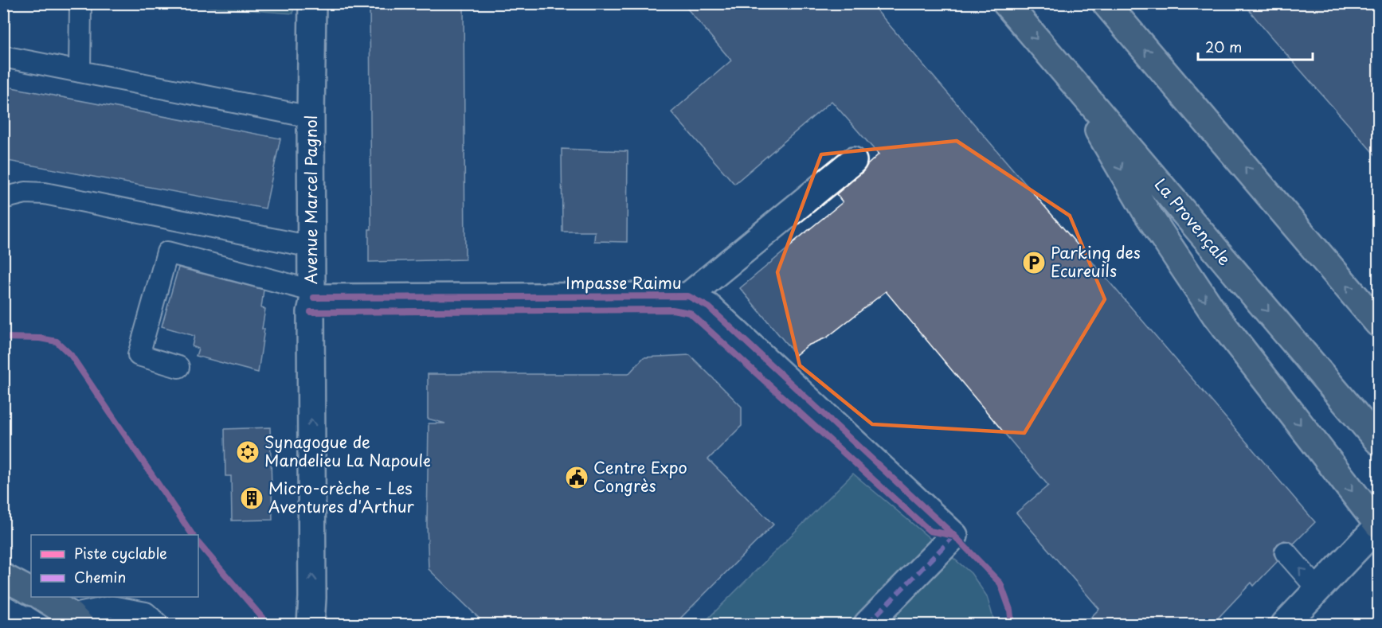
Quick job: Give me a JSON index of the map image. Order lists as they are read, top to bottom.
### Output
{
  "streets": {
    "main road": ["La Provençale"],
    "street": ["Avenue Marcel Pagnol", "Impasse Raimu"]
  },
  "crossings": [
    ["Avenue Marcel Pagnol", "Impasse Raimu"]
  ],
  "one_way": ["Avenue Marcel Pagnol"],
  "places": {
    "parking": ["Parking des Ecureuils"],
    "synagogue": ["Synagogue de Mandelieu La Napoule"],
    "public building": ["Centre Expo Congrès"],
    "building": ["Micro-crèche - Les Aventures d'Arthur"]
  },
  "legend": ["Piste cyclable", "Chemin"],
  "scale_bar": "20 m"
}
